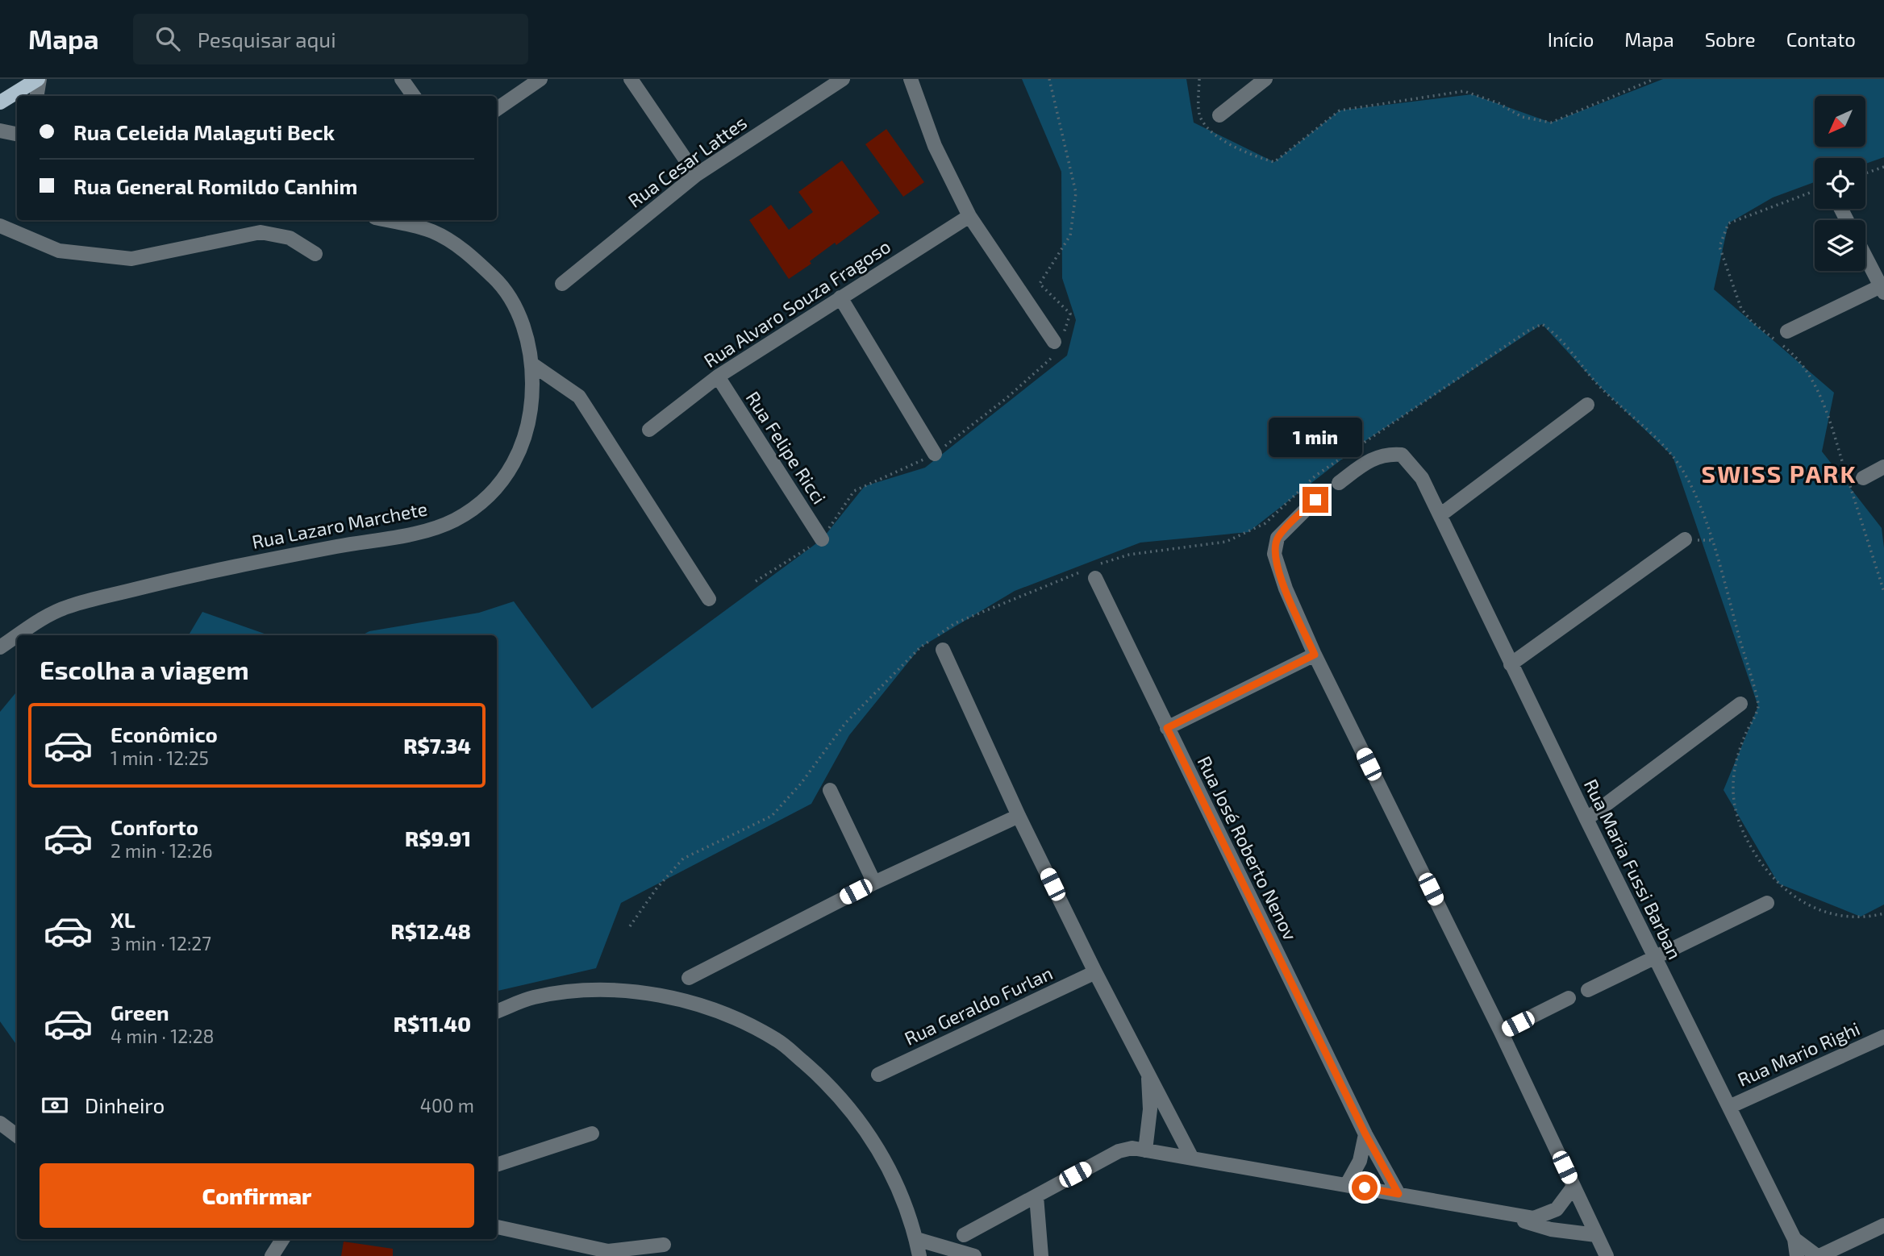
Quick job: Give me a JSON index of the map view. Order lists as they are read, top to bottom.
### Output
{
  "streets": {
    "street": [
      "Rua Cesar Lattes",
      "Rua Alvaro Souza Fragoso",
      "Rua Felipe Ricci",
      "Rua Lazaro Marchete",
      "Rua José Roberto Nenov",
      "Rua Maria Fussi Barban",
      "Rua Geraldo Furlan",
      "Rua Mario Righi"
    ]
  },
  "crossings": [
    ["Rua Alvaro Souza Fragoso", "Rua Felipe Ricci"],
    ["Rua Maria Fussi Barban", "Rua Mario Righi"]
  ],
  "districts": ["SWISS PARK"],
  "north": "bottom left",
  "page": {
    "header": "Mapa",
    "search": "Pesquisar aqui",
    "nav": [
      "Início",
      "Mapa",
      "Sobre",
      "Contato"
    ],
    "banner": ["Rua Celeida Malaguti Beck", "Rua General Romildo Canhim"],
    "bubble": "1 min",
    "heading": "Escolha a viagem",
    "list": [
      {
        "name": "Econômico",
        "note": "1 min · 12:25",
        "value": "R$7.34"
      },
      {
        "name": "Conforto",
        "note": "2 min · 12:26",
        "value": "R$9.91"
      },
      {
        "name": "XL",
        "note": "3 min · 12:27",
        "value": "R$12.48"
      },
      {
        "name": "Green",
        "note": "4 min · 12:28",
        "value": "R$11.40"
      }
    ],
    "pay": ["Dinheiro", "400 m"],
    "buttons": "Confirmar"
  }
}
